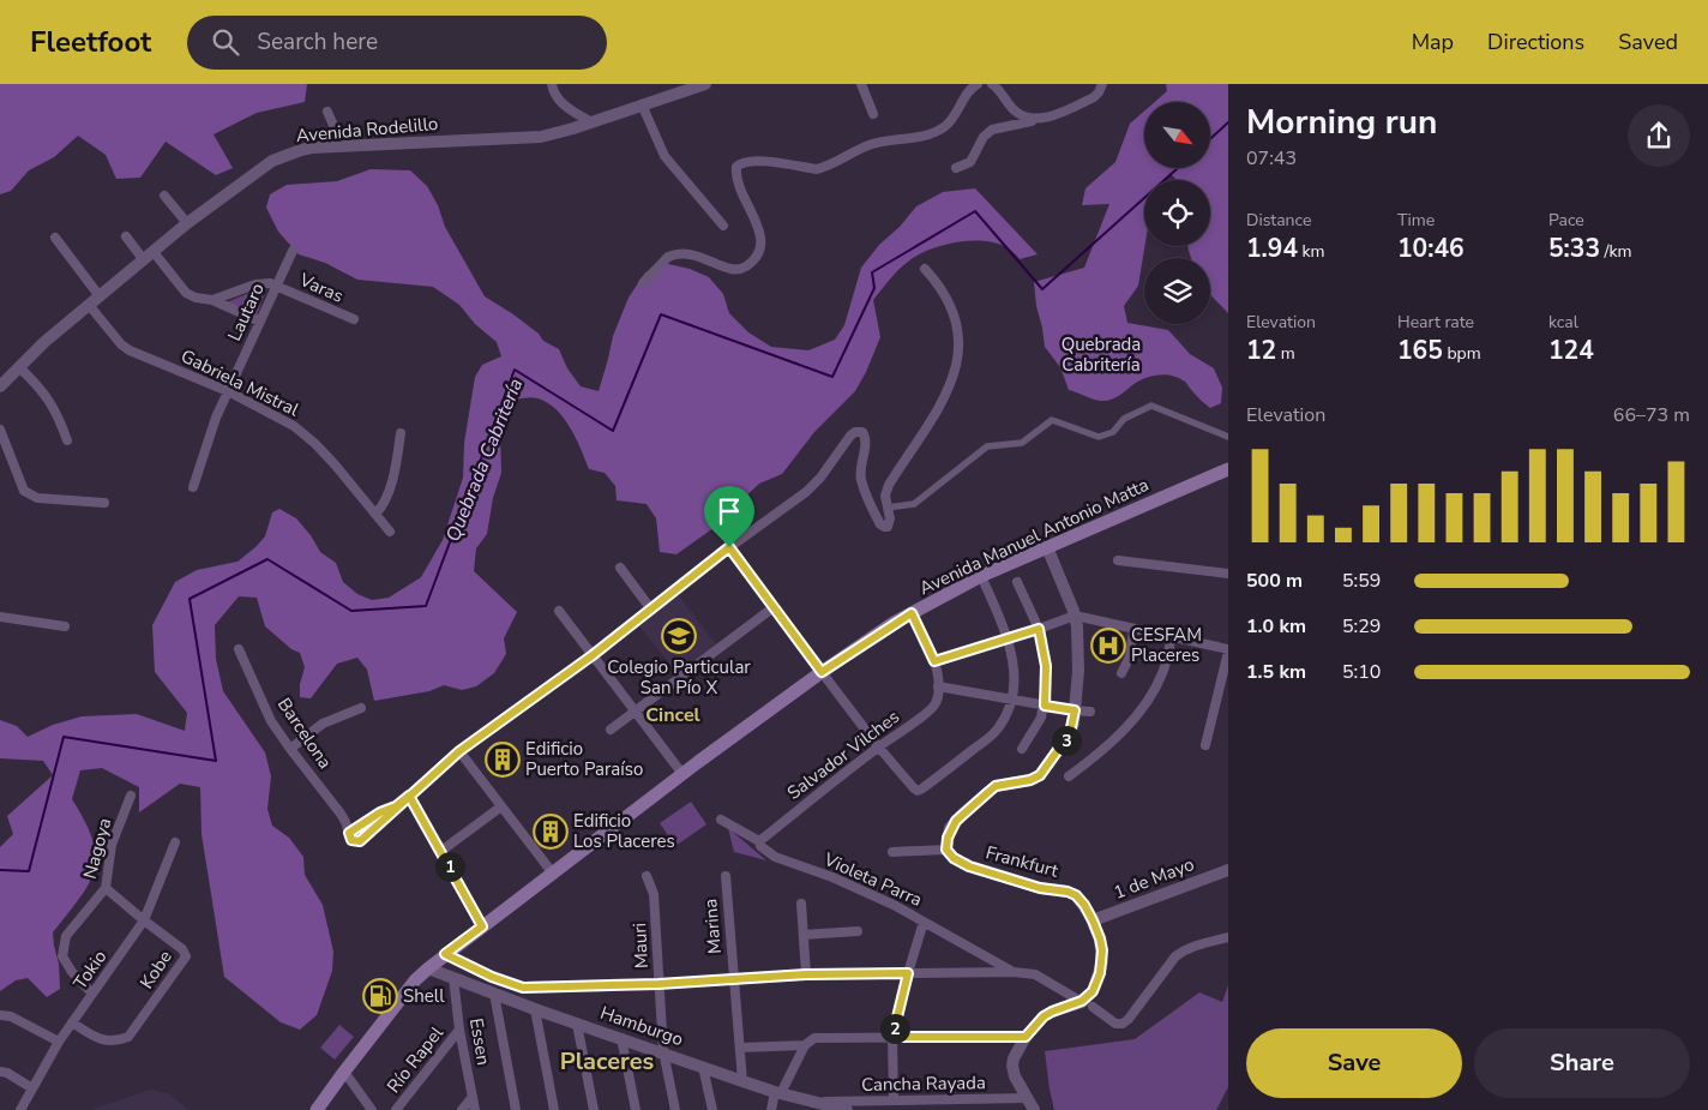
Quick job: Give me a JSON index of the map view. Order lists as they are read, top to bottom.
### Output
{
  "streets": {
    "main road": ["Avenida Manuel Antonio Matta"],
    "street": [
      "Avenida Rodelillo",
      "Varas",
      "Lautaro",
      "Gabriela Mistral",
      "Barcelona",
      "Salvador Vilches",
      "Nagoya",
      "Frankfurt",
      "1 de Mayo",
      "Violeta Parra",
      "Marina",
      "Mauri",
      "Tokio",
      "Kobe",
      "Hamburgo",
      "Essen",
      "Río Rapel",
      "Cancha Rayada"
    ]
  },
  "crossings": [
    ["Avenida Rodelillo", "Gabriela Mistral"],
    ["Varas", "Lautaro"],
    ["Lautaro", "Gabriela Mistral"],
    ["Avenida Manuel Antonio Matta", "Hamburgo"],
    ["Salvador Vilches", "Violeta Parra"],
    ["Nagoya", "Tokio"],
    ["Nagoya", "Kobe"],
    ["Frankfurt", "1 de Mayo"],
    ["Marina", "Hamburgo"],
    ["Mauri", "Hamburgo"],
    ["Tokio", "Kobe"],
    ["Hamburgo", "Essen"],
    ["Hamburgo", "Cancha Rayada"],
    ["Essen", "Río Rapel"]
  ],
  "districts": ["Cincel", "Placeres"],
  "water": ["Quebrada Cabritería"],
  "parks": ["Quebrada Cabritería"],
  "places": {
    "school or university": ["Colegio Particular San Pío X"],
    "hospital": ["CESFAM Placeres"],
    "building": ["Edificio Puerto Paraíso", "Edificio Los Placeres"],
    "fuel station": ["Shell"]
  },
  "north": "bottom right",
  "page": {
    "header": "Fleetfoot",
    "search": "Search here",
    "nav": ["Map", "Directions", "Saved"],
    "heading": ["Morning run", "07:43"],
    "stats": [
      ["Distance", "1.94 km"],
      ["Time", "10:46"],
      ["Pace", "5:33 /km"],
      ["Elevation", "12 m"],
      ["Heart rate", "165 bpm"],
      ["kcal", "124"]
    ],
    "chart": ["Elevation", "66–73 m"],
    "list": [
      {
        "name": "500 m",
        "note": "5:59"
      },
      {
        "name": "1.0 km",
        "note": "5:29"
      },
      {
        "name": "1.5 km",
        "note": "5:10"
      }
    ],
    "pins": ["3", "1", "2"],
    "buttons": ["Save", "Share"]
  }
}
